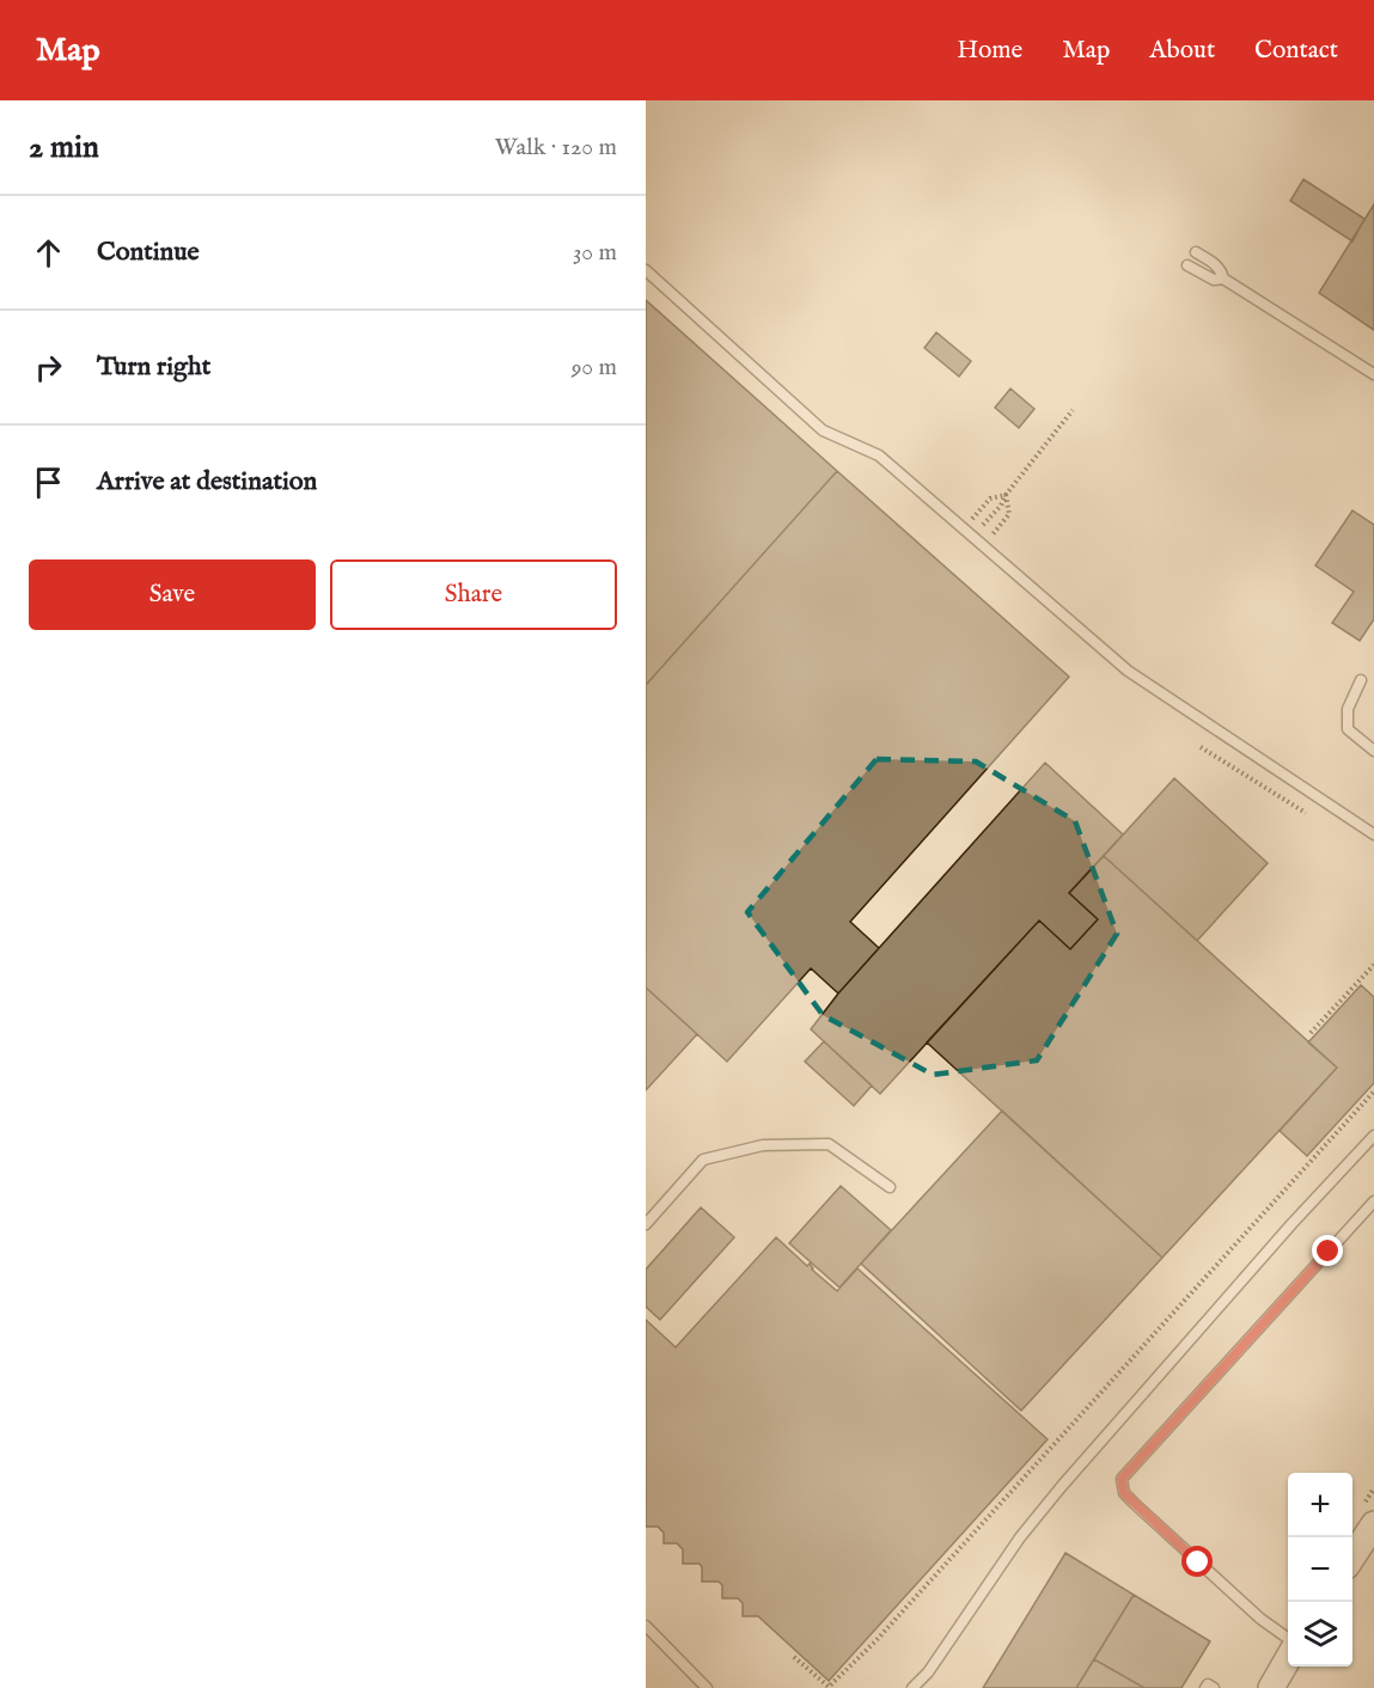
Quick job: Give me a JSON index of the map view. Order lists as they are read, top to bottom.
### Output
{
  "page": {
    "header": "Map",
    "nav": [
      "Home",
      "Map",
      "About",
      "Contact"
    ],
    "heading": ["2 min", "Walk · 120 m"],
    "list": [
      ["Continue", "30 m"],
      ["Turn right", "90 m"],
      "Arrive at destination"
    ],
    "buttons": ["Save", "Share"],
    "map_buttons": ["+", "−"]
  }
}
